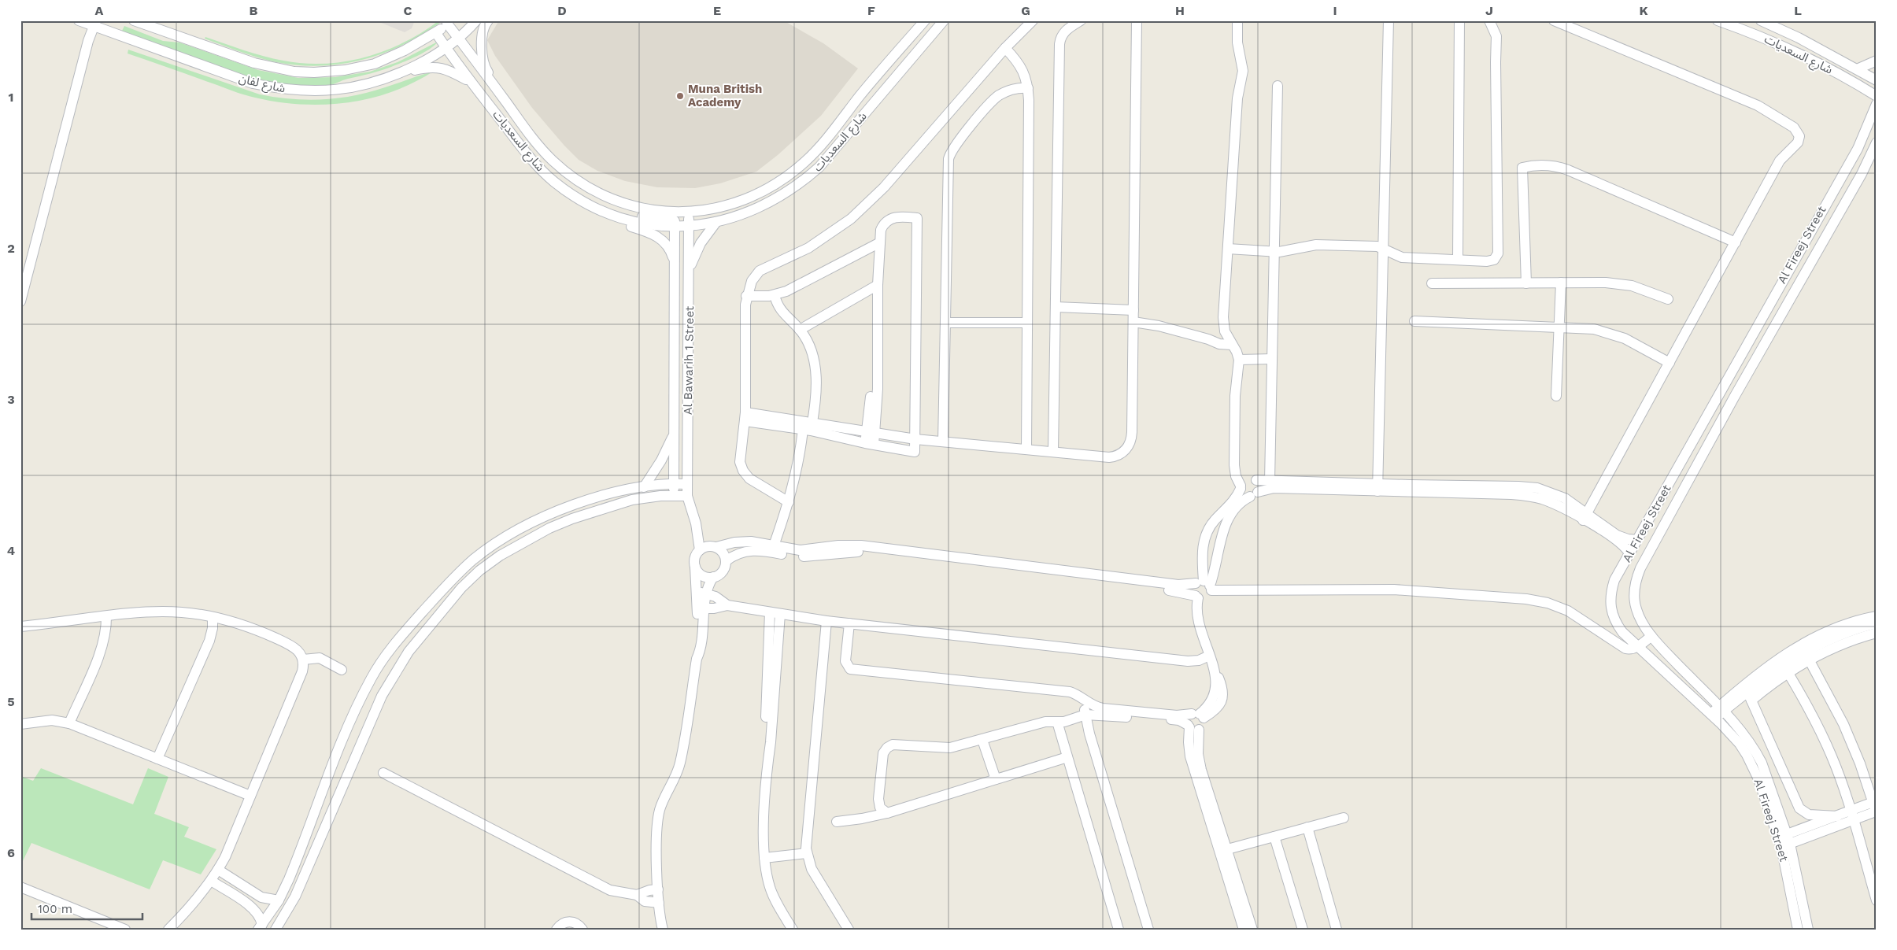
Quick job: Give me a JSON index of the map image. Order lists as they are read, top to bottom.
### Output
{
  "streets": {
    "street": [
      "شارع السعديات",
      "شارع لفان",
      "Al Fireej Street",
      "Al Bawarih 1 Street"
    ]
  },
  "crossings": [
    ["شارع السعديات", "شارع لفان"],
    ["شارع السعديات", "Al Bawarih 1 Street"]
  ],
  "places": ["Muna British Academy"],
  "scale_bar": "100 m",
  "grid": {
    "columns": [
      "A",
      "B",
      "C",
      "D",
      "E",
      "F",
      "G",
      "H",
      "I",
      "J",
      "K",
      "L"
    ],
    "rows": [
      "1",
      "2",
      "3",
      "4",
      "5",
      "6"
    ]
  }
}
